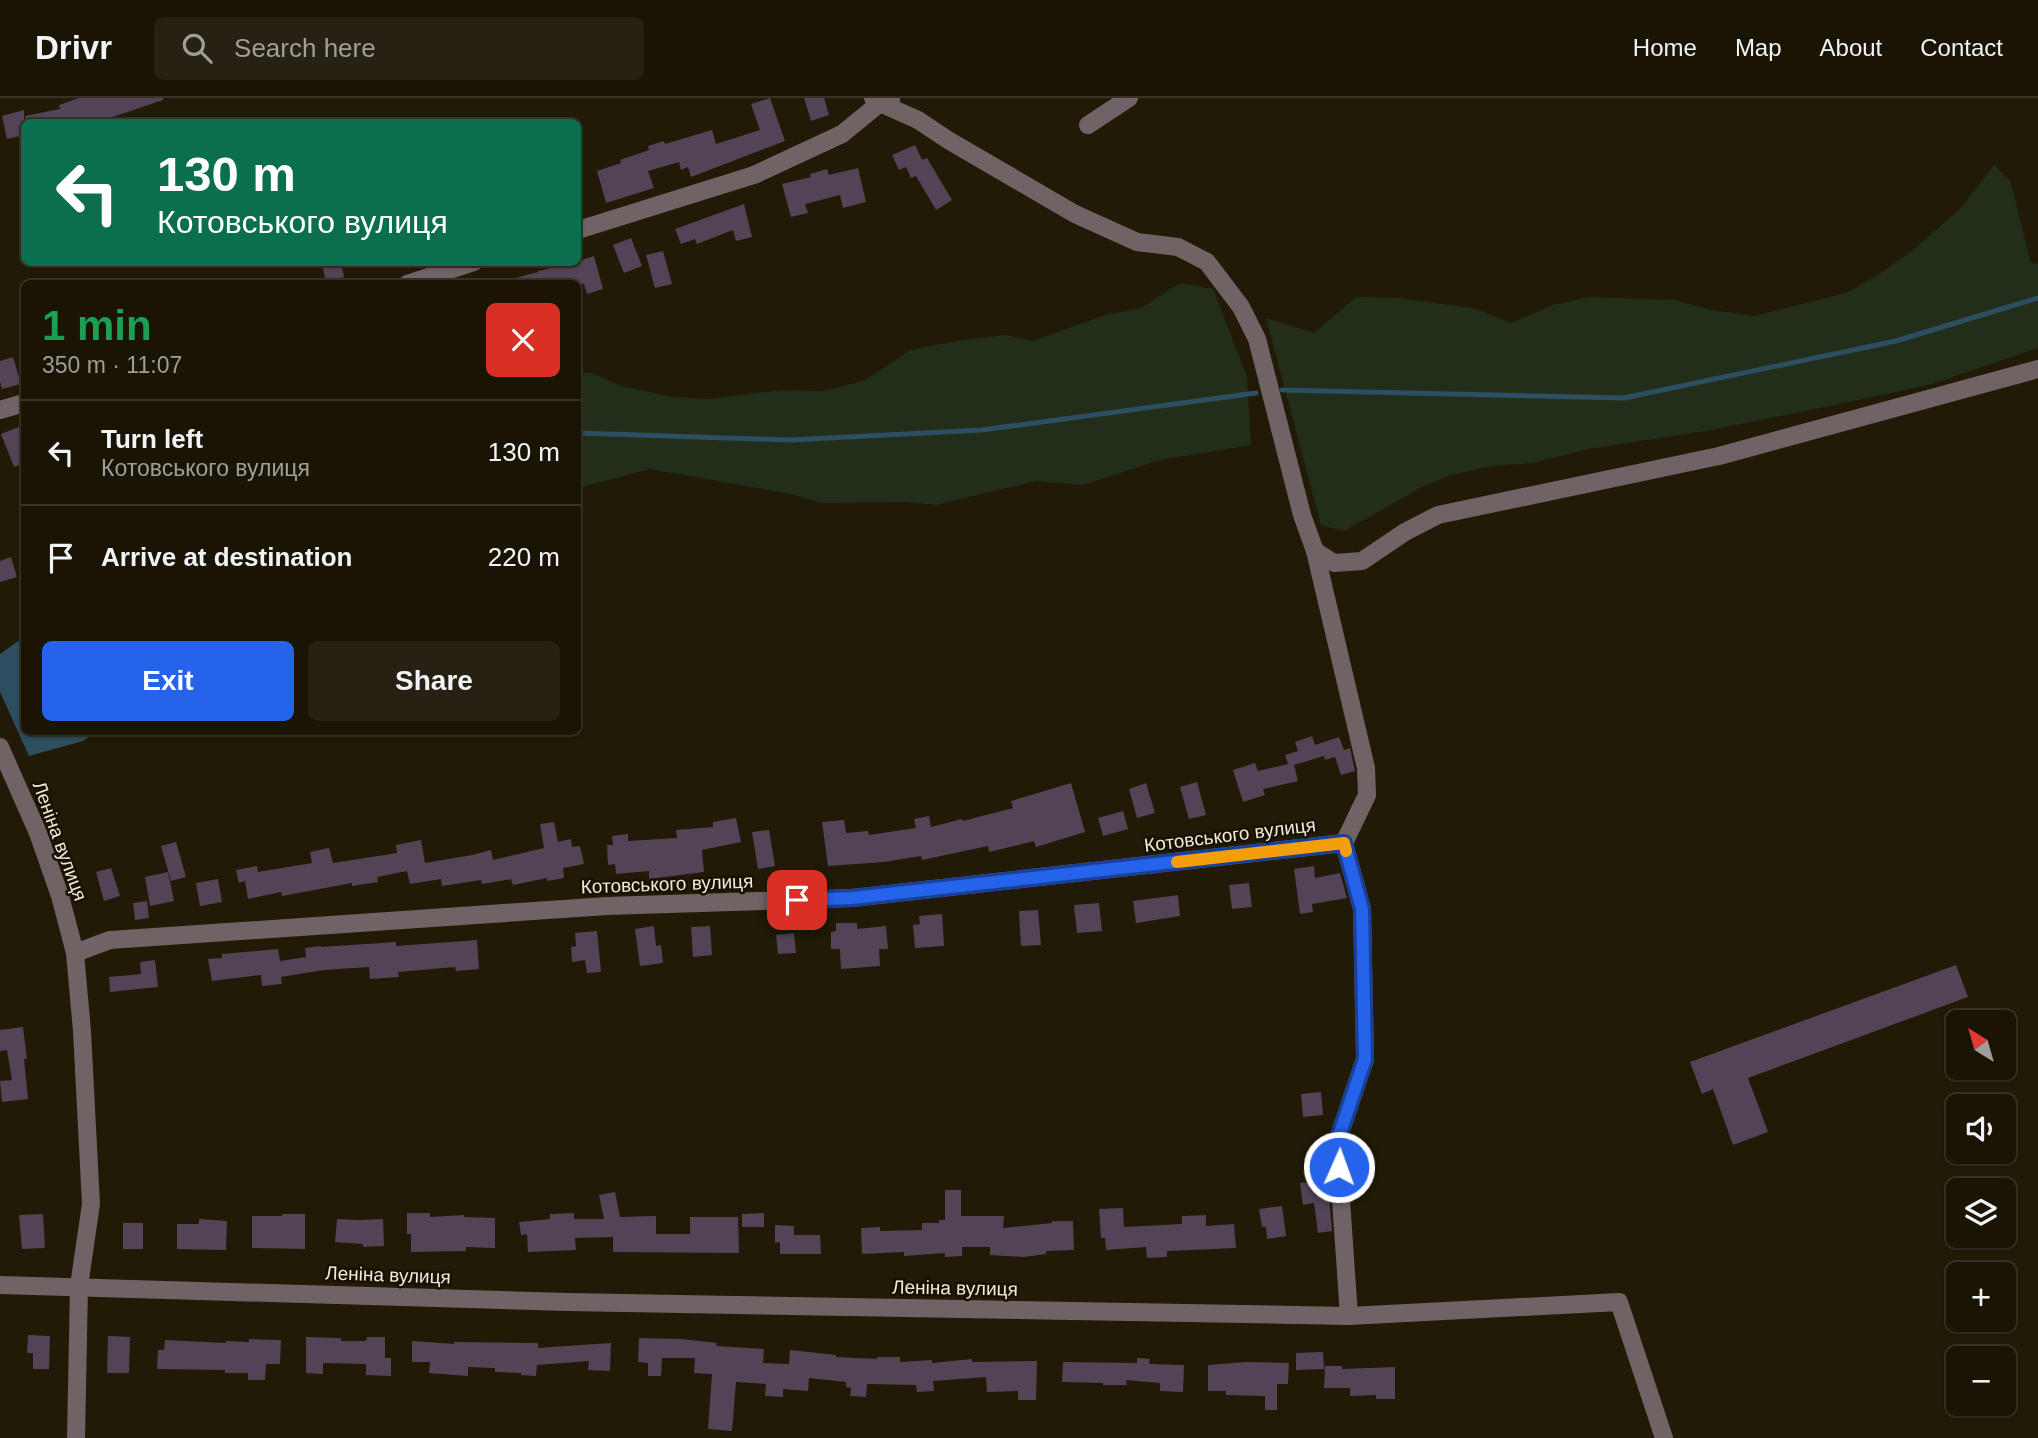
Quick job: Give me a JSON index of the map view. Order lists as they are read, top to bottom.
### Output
{
  "streets": {
    "street": ["Котовського вулиця", "Леніна вулиця"]
  },
  "crossings": [
    ["Котовського вулиця", "Леніна вулиця"]
  ],
  "north": "top left",
  "page": {
    "header": "Drivr",
    "search": "Search here",
    "nav": [
      "Home",
      "Map",
      "About",
      "Contact"
    ],
    "turn": ["130 m", "Котовського вулиця"],
    "heading": ["1 min", "350 m · 11:07"],
    "list": [
      {
        "name": "Turn left",
        "note": "Котовського вулиця",
        "value": "130 m"
      },
      {
        "name": "Arrive at destination",
        "value": "220 m"
      }
    ],
    "buttons": ["Exit", "Share"],
    "map_buttons": ["+", "−"]
  }
}
